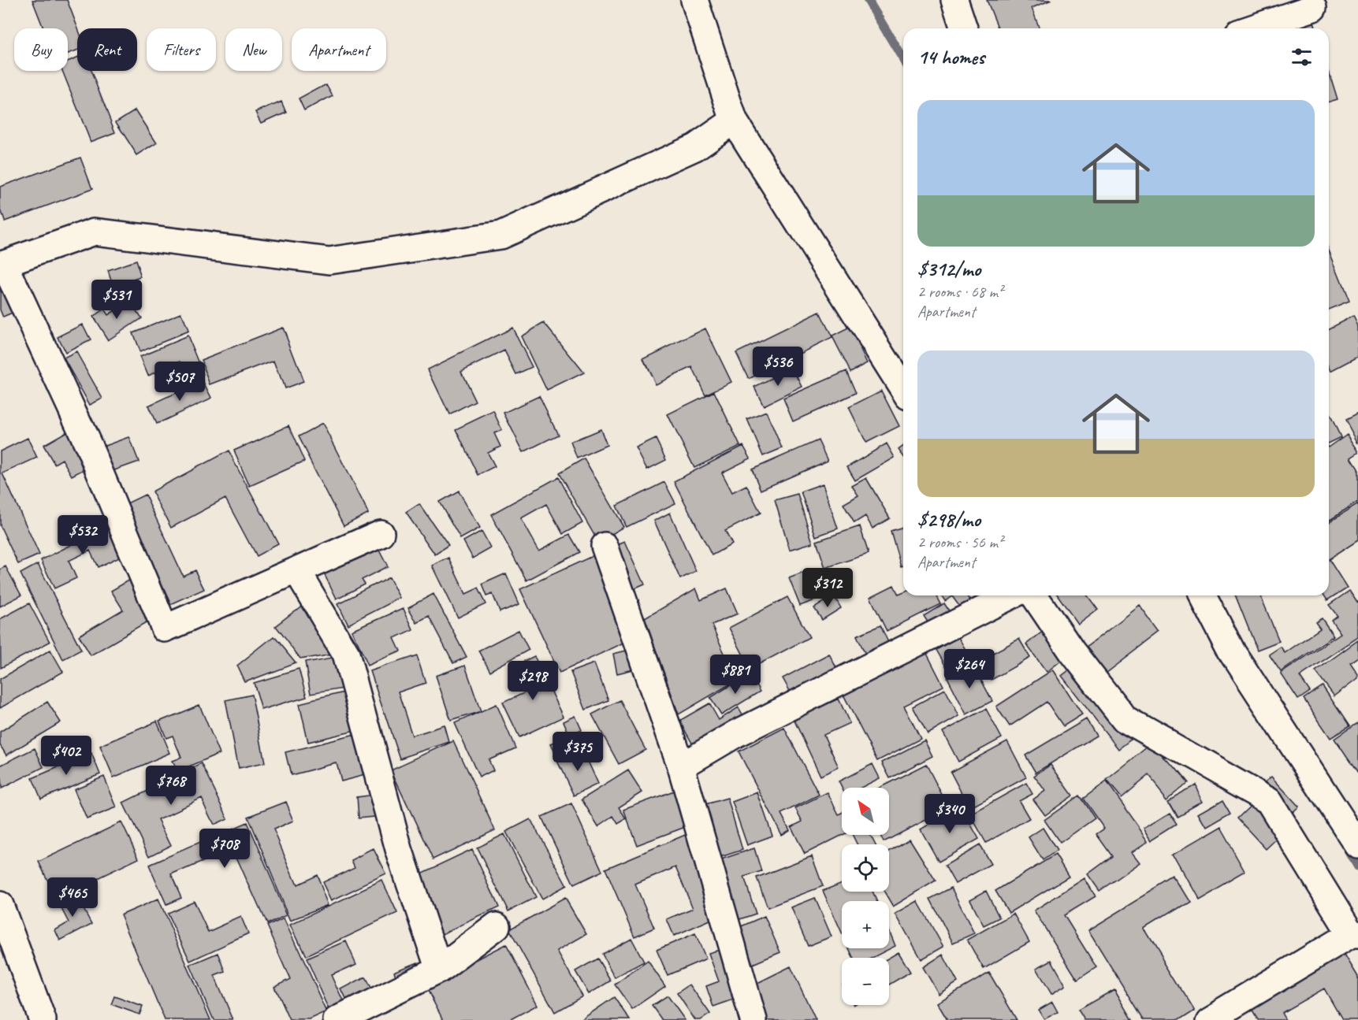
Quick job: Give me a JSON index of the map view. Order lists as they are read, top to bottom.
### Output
{
  "north": "top left",
  "page": {
    "chip": [
      "Buy",
      "Rent",
      "Filters",
      "New",
      "Apartment"
    ],
    "heading": "14 homes",
    "list": [
      {
        "name": "$312/mo",
        "note": "2 rooms · 68 m² · Apartment"
      },
      {
        "name": "$298/mo",
        "note": "2 rooms · 56 m² · Apartment"
      }
    ],
    "price": [
      "$531",
      "$536",
      "$507",
      "$532",
      "$312",
      "$264",
      "$881",
      "$298",
      "$375",
      "$402",
      "$768",
      "$340",
      "$708",
      "$465"
    ],
    "map_buttons": ["+", "−"]
  }
}
